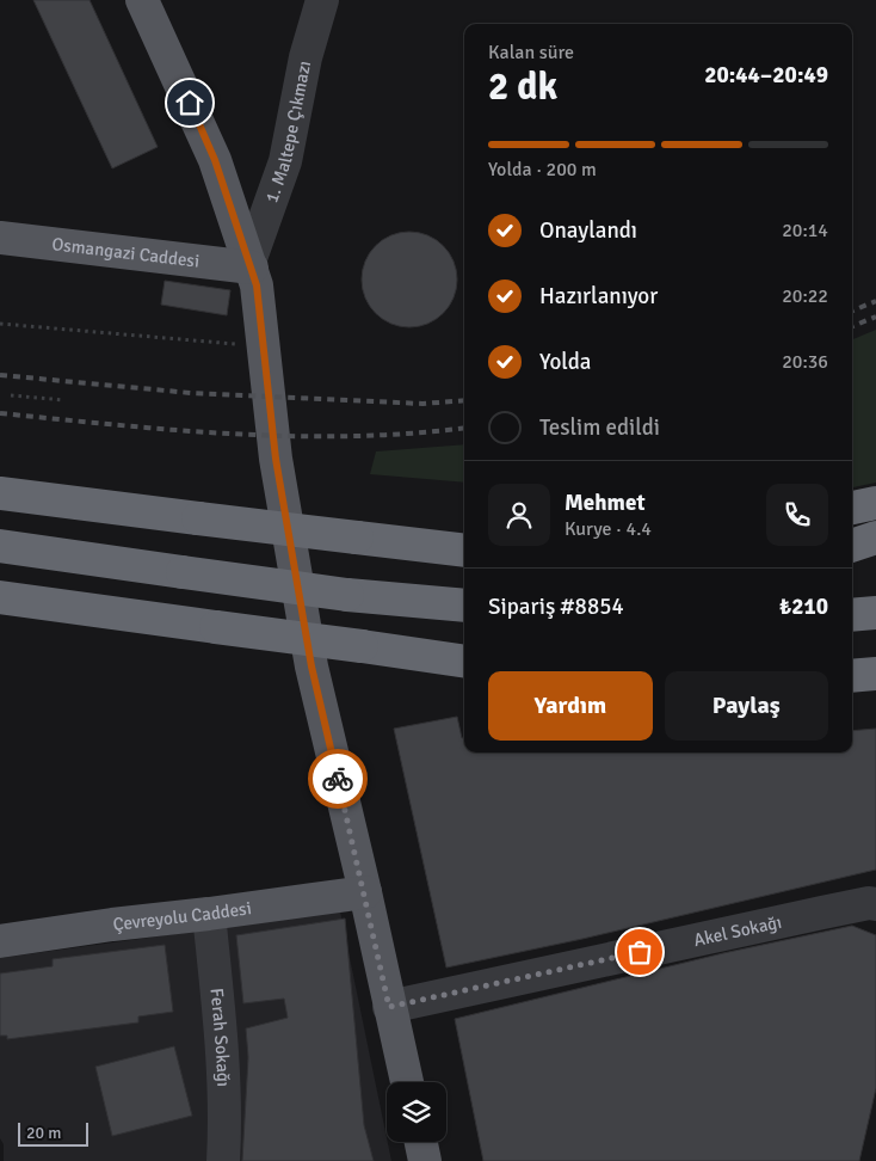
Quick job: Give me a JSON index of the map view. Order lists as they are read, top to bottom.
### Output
{
  "streets": {
    "main road": ["Osmangazi Caddesi", "Çevreyolu Caddesi"],
    "street": ["1. Maltepe Çıkmazı", "Akel Sokağı", "Ferah Sokağı"]
  },
  "crossings": [
    ["1. Maltepe Çıkmazı", "Osmangazi Caddesi"],
    ["Çevreyolu Caddesi", "Ferah Sokağı"]
  ],
  "scale_bar": "20 m",
  "page": {
    "heading": ["2 dk", "Kalan süre", "20:44–20:49"],
    "panel": [
      "Mehmet",
      "Kurye · 4.4",
      "Sipariş #8854",
      "₺210"
    ],
    "bar": "Yolda · 200 m",
    "list": [
      ["Onaylandı", "20:14"],
      ["Hazırlanıyor", "20:22"],
      ["Yolda", "20:36"],
      "Teslim edildi"
    ],
    "buttons": ["Yardım", "Paylaş"],
    "scale": "20 m"
  }
}
